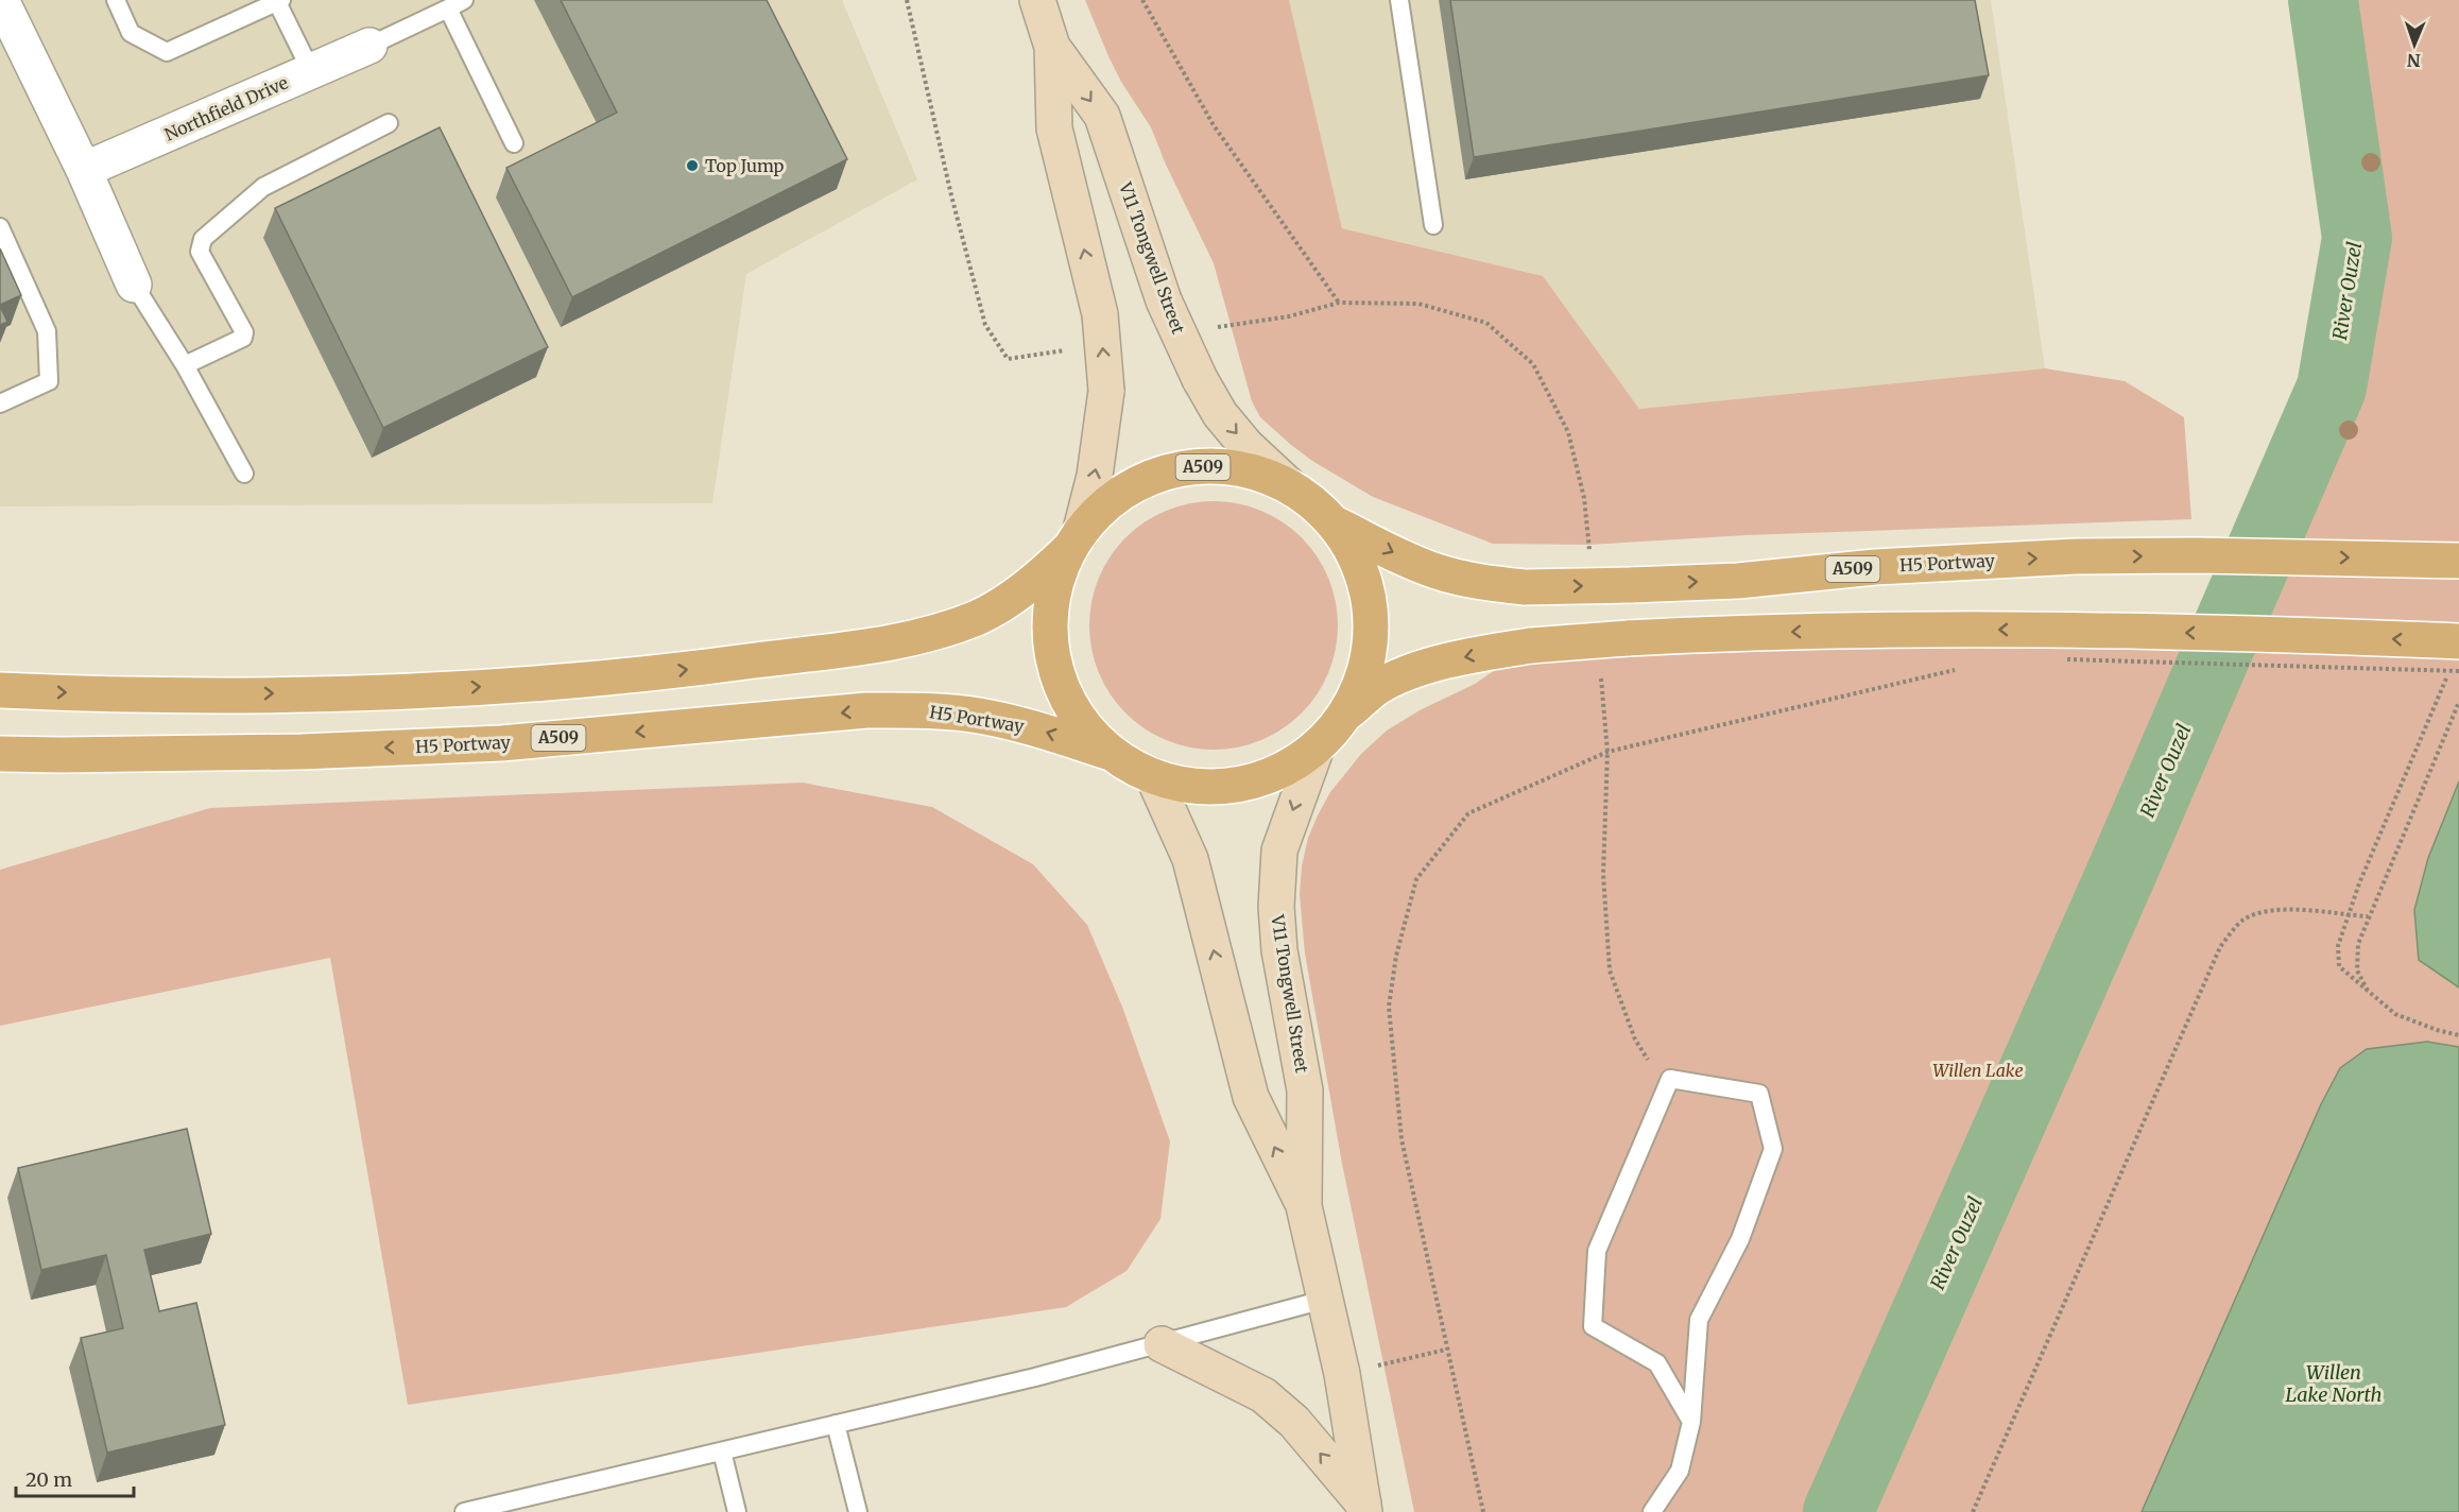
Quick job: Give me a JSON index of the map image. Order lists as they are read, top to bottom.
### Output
{
  "streets": {
    "main road": ["A509", "H5 Portway"],
    "street": ["Northfield Drive", "V11 Tongwell Street"]
  },
  "crossings": [
    ["V11 Tongwell Street", "A509"],
    ["A509", "H5 Portway"]
  ],
  "water": ["River Ouzel", "Willen Lake North"],
  "parks": ["Willen Lake"],
  "places": ["Top Jump"],
  "scale_bar": "20 m",
  "north": "bottom"
}
